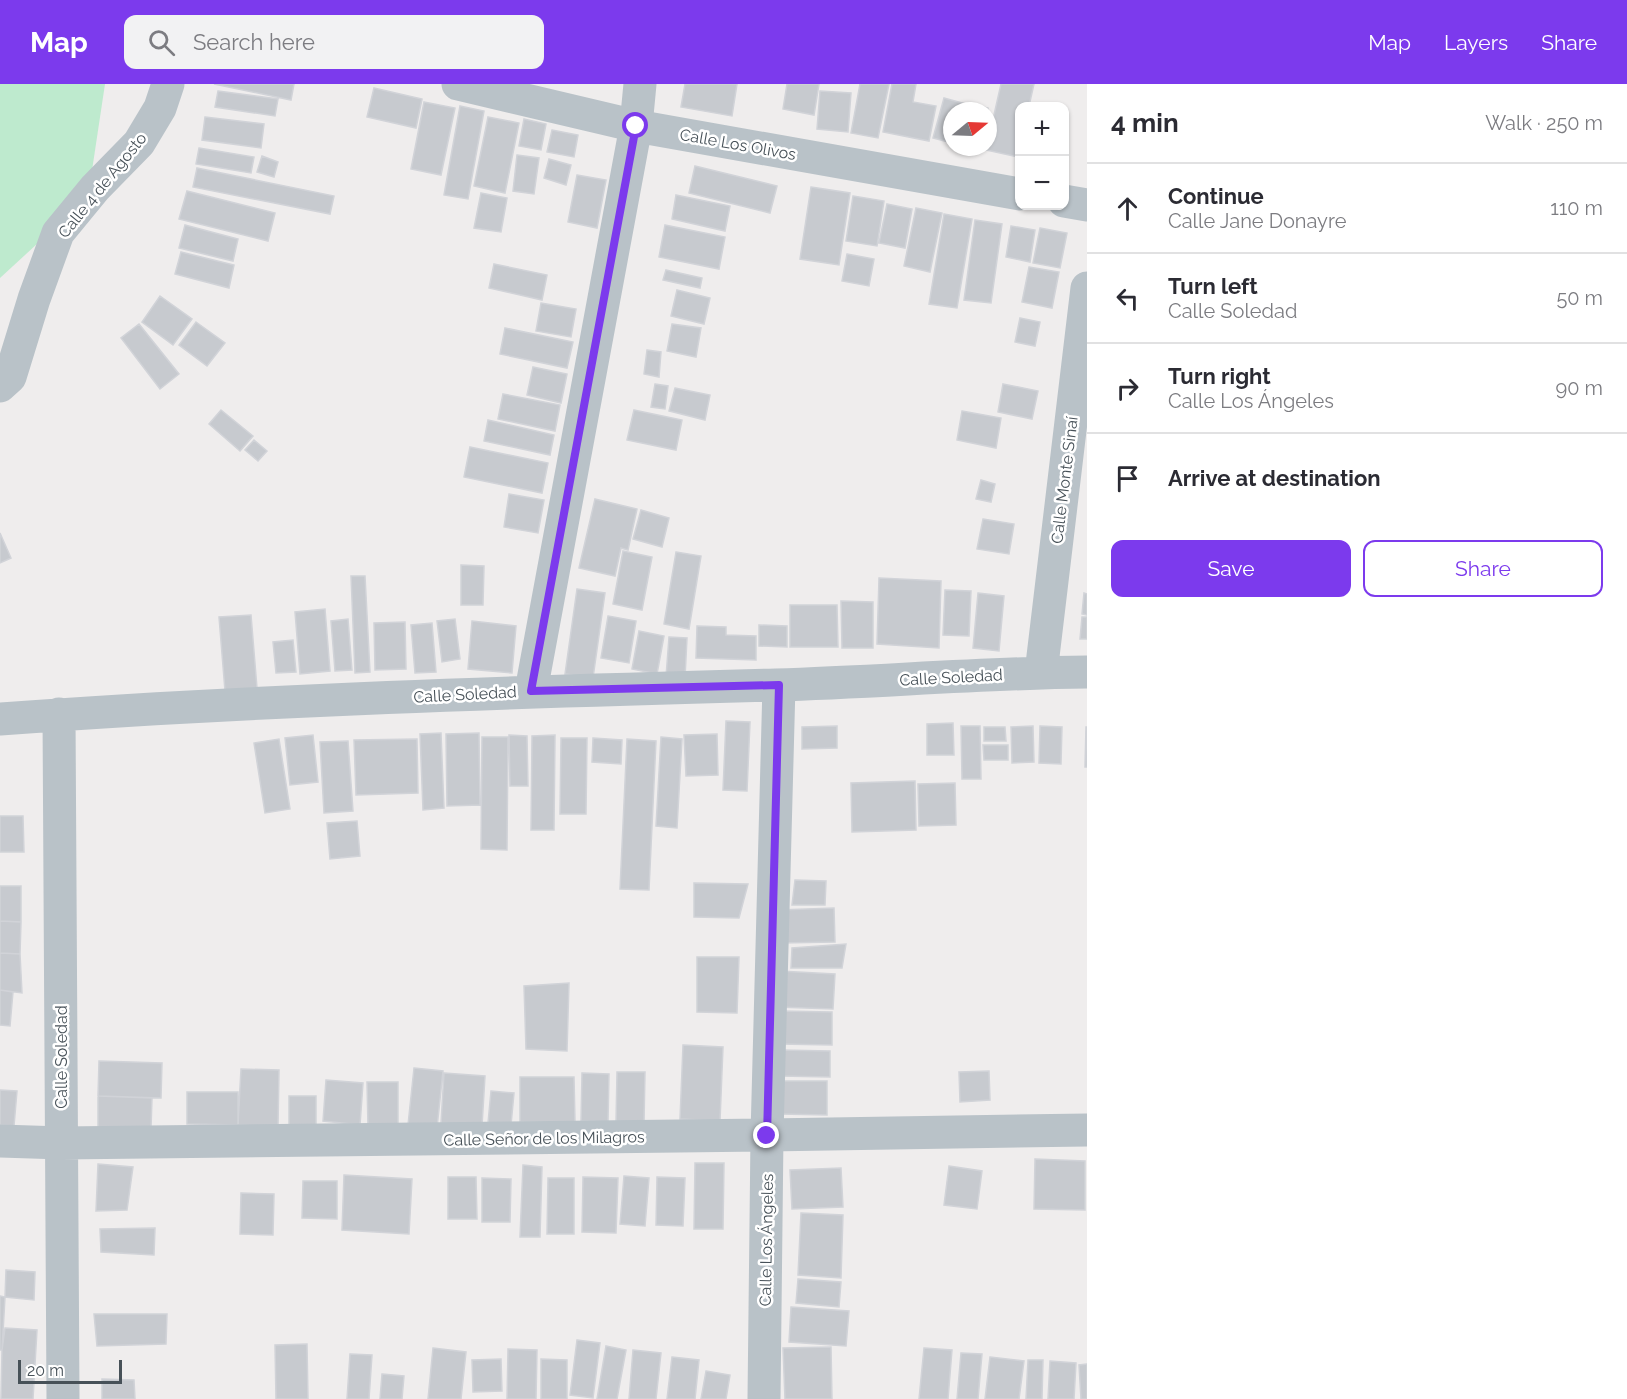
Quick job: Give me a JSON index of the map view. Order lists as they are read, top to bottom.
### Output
{
  "streets": {
    "street": [
      "Calle Los Olivos",
      "Calle 4 de Agosto",
      "Calle Monte Sinaí",
      "Calle Soledad",
      "Calle Señor de los Milagros",
      "Calle Los Ángeles"
    ]
  },
  "crossings": [
    ["Calle Monte Sinaí", "Calle Soledad"],
    ["Calle Soledad", "Calle Señor de los Milagros"],
    ["Calle Soledad", "Calle Los Ángeles"],
    ["Calle Señor de los Milagros", "Calle Los Ángeles"]
  ],
  "scale_bar": "20 m",
  "north": "right",
  "page": {
    "header": "Map",
    "search": "Search here",
    "nav": ["Map", "Layers", "Share"],
    "heading": ["4 min", "Walk · 250 m"],
    "map_buttons": ["+", "−"],
    "list": [
      ["Continue", "Calle Jane Donayre", "110 m"],
      ["Turn left", "Calle Soledad", "50 m"],
      ["Turn right", "Calle Los Ángeles", "90 m"],
      "Arrive at destination"
    ],
    "buttons": ["Save", "Share"],
    "scale": "20 m"
  }
}
